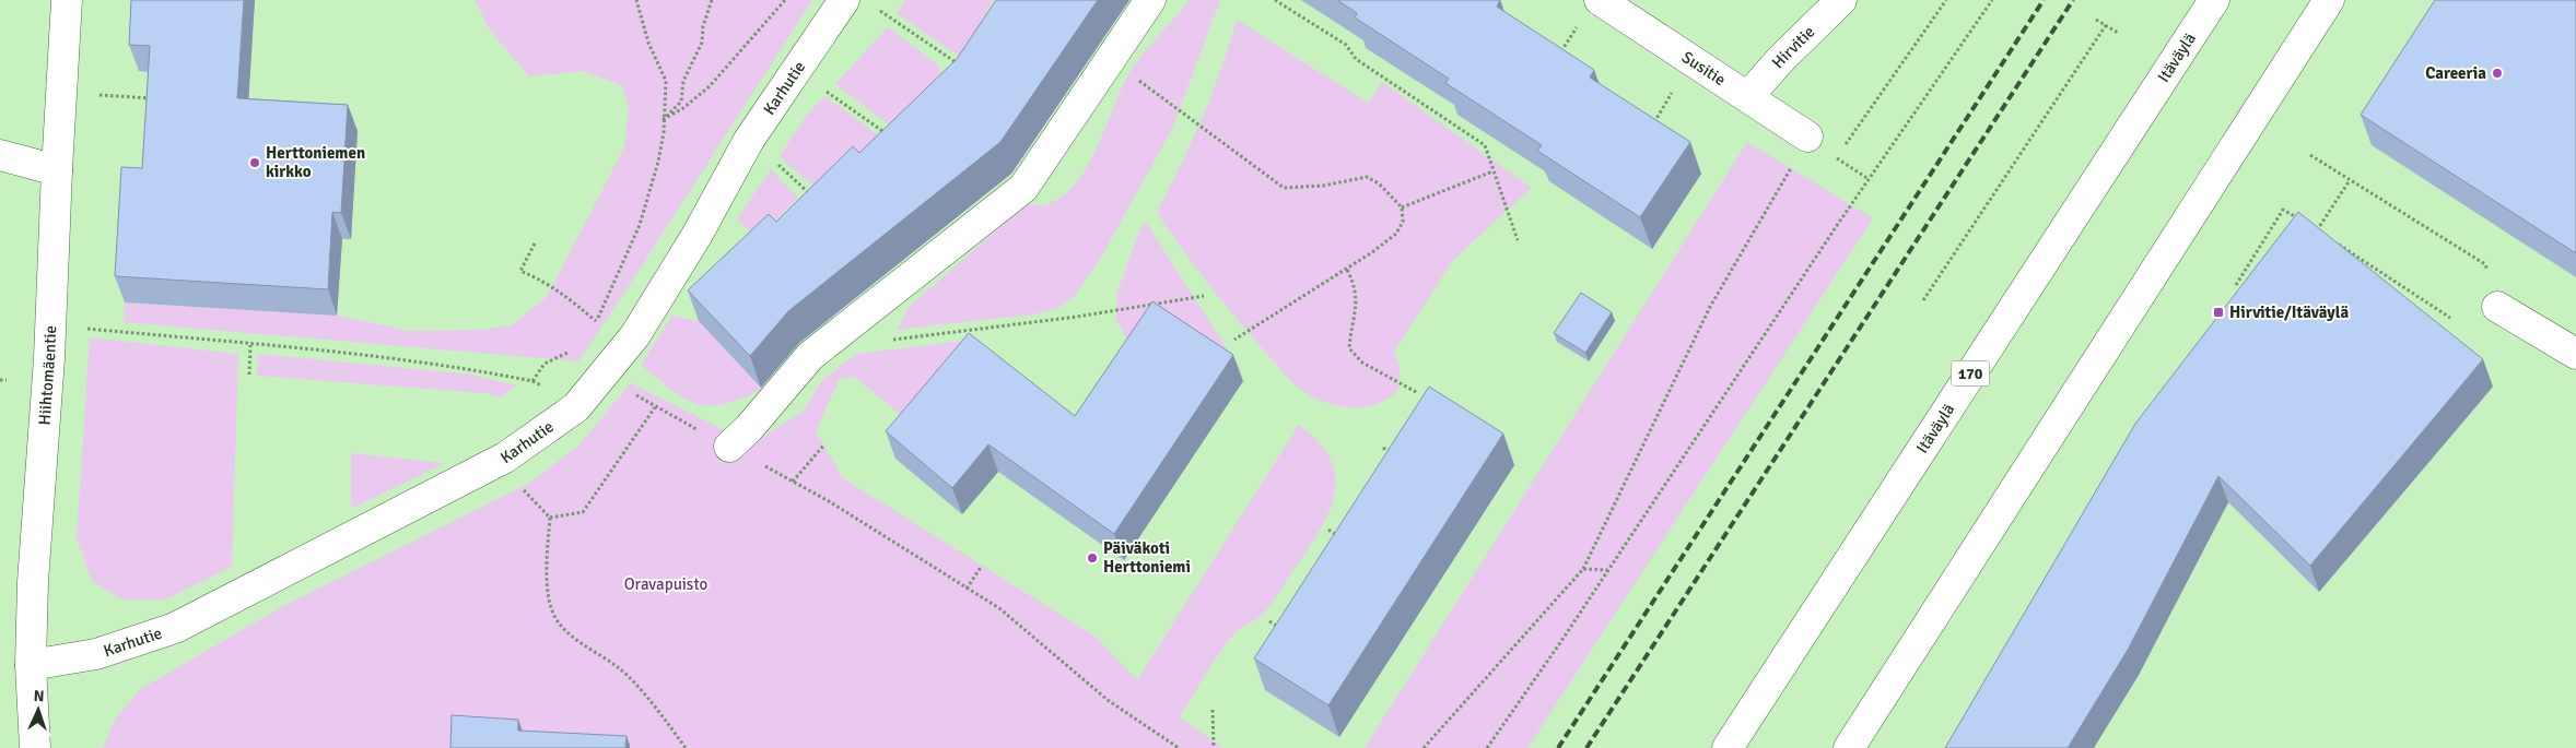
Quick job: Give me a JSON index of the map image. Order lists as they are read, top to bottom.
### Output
{
  "streets": {
    "main road": [
      "Hirvitie",
      "Itäväylä",
      "Susitie",
      "Karhutie",
      "170",
      "Hiihtomäentie"
    ]
  },
  "crossings": [
    ["Hirvitie", "Susitie"],
    ["Karhutie", "Hiihtomäentie"]
  ],
  "parks": ["Oravapuisto"],
  "places": {
    "other": ["Careeria", "Herttoniemen kirkko", "Päiväkoti Herttoniemi"],
    "transit": ["Hirvitie/Itäväylä"]
  },
  "north": "top"
}
